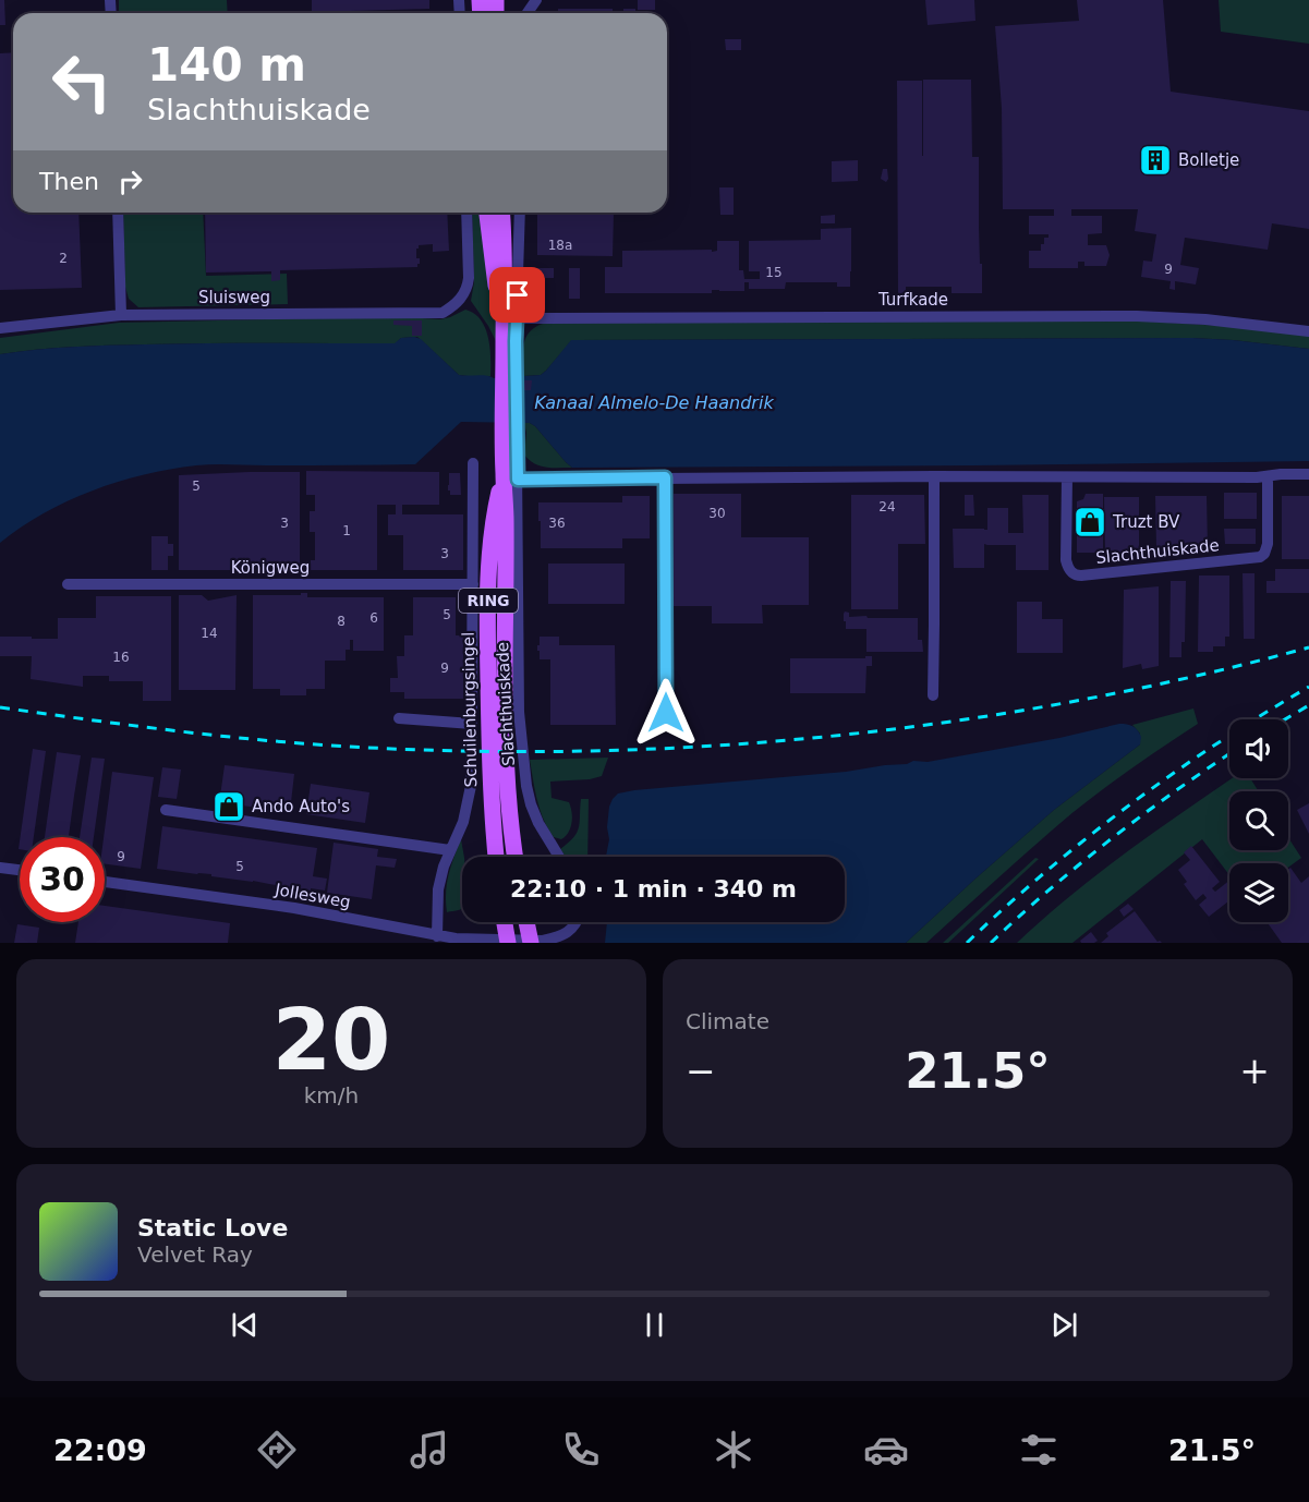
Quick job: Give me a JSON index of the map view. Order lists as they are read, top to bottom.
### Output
{
  "streets": {
    "main road": ["RING", "Schuilenburgsingel"],
    "street": [
      "Sluisweg",
      "Turfkade",
      "Slachthuiskade",
      "Königweg",
      "Jollesweg"
    ]
  },
  "crossings": [
    ["Turfkade", "Schuilenburgsingel"],
    ["Slachthuiskade", "Schuilenburgsingel"]
  ],
  "water": ["Kanaal Almelo-De Haandrik"],
  "places": {
    "building": ["Bolletje"],
    "shop": ["Truzt BV", "Ando Auto's"]
  },
  "house_numbers": [
    "18a",
    "2",
    "9",
    "15",
    "5",
    "24",
    "30",
    "3",
    "36",
    "1",
    "3",
    "5",
    "6",
    "8",
    "14",
    "16",
    "9",
    "9",
    "5"
  ],
  "page": {
    "turn": ["140 m", "Slachthuiskade"],
    "then": "Then",
    "limit": "30",
    "trip": "22:10 · 1 min · 340 m",
    "tile": [
      ["20", "km/h"],
      "Climate"
    ],
    "heat": ["−", "21.5°", "+"],
    "song": ["Static Love", "Velvet Ray"],
    "tabs": ["22:09", "21.5°"]
  }
}
